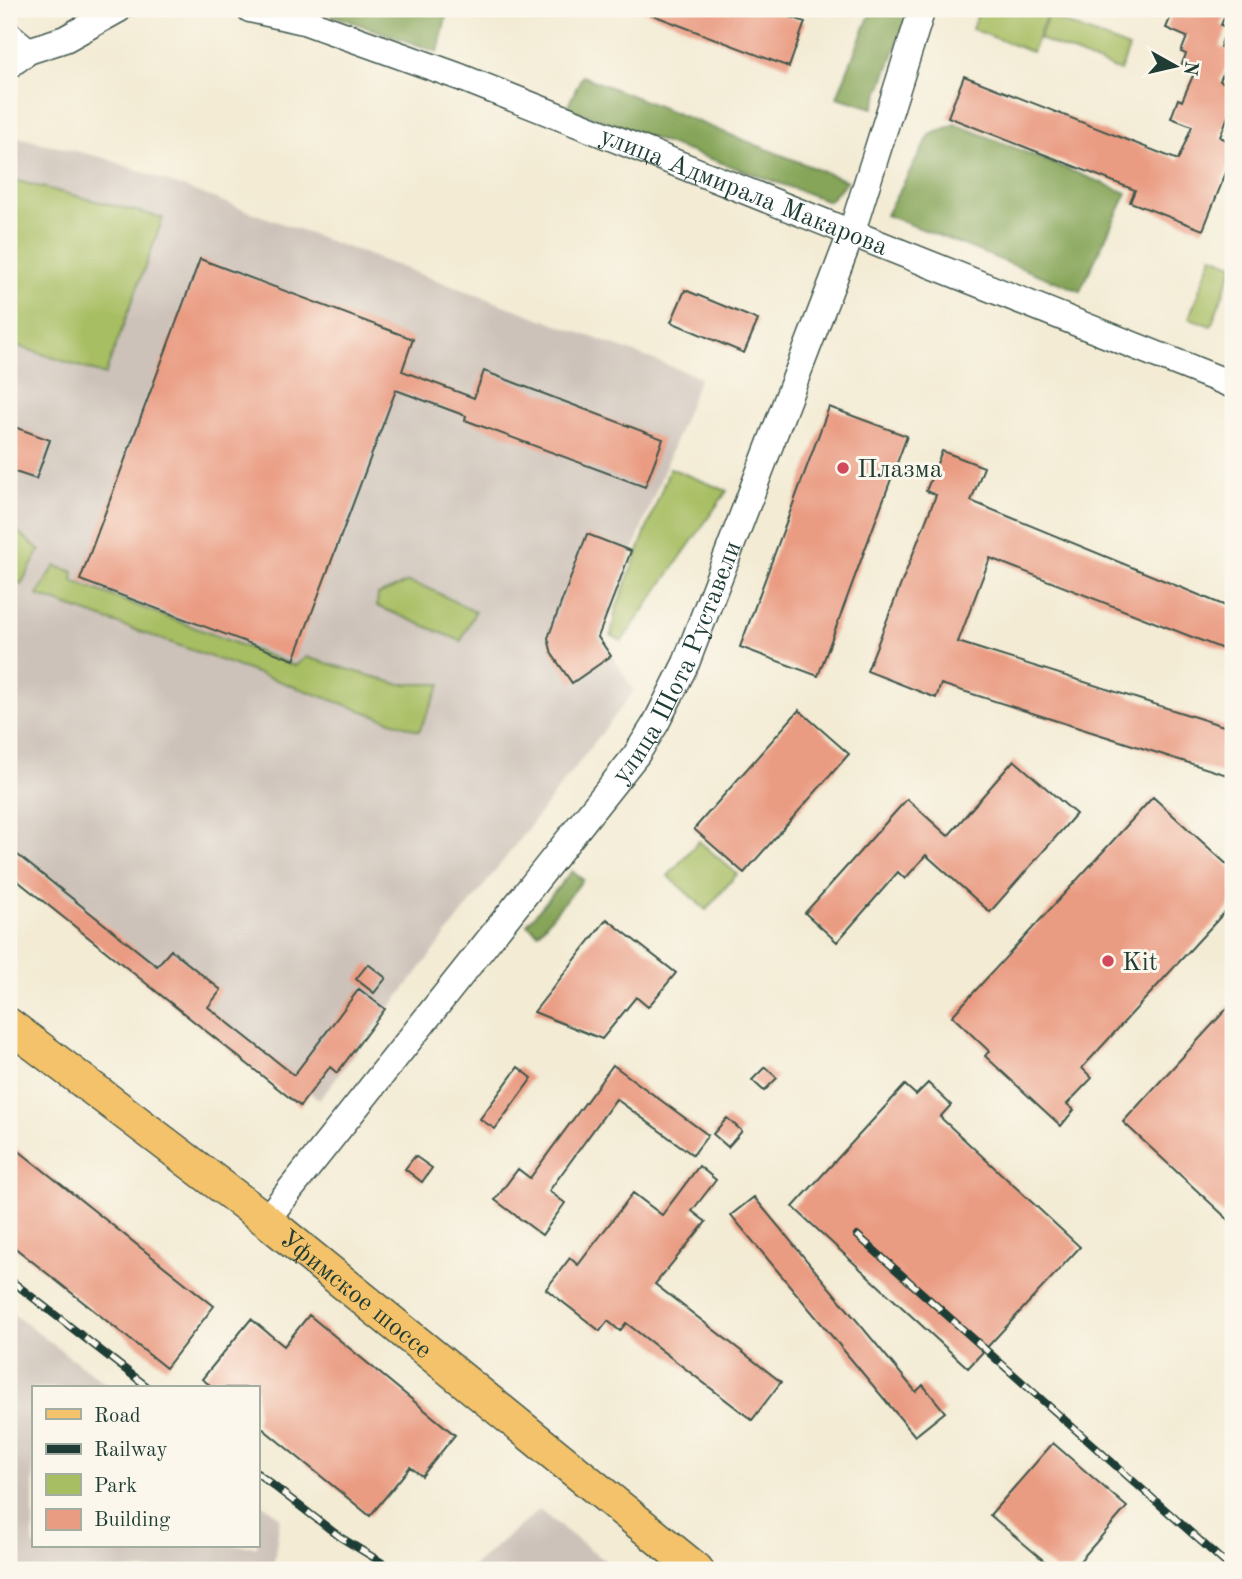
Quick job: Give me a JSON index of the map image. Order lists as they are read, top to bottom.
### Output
{
  "streets": {
    "main road": ["Уфимское шоссе"],
    "street": ["улица Адмирала Макарова", "улица Шота Руставели"]
  },
  "crossings": [
    ["улица Адмирала Макарова", "улица Шота Руставели"],
    ["улица Шота Руставели", "Уфимское шоссе"]
  ],
  "places": ["Плазма", "Kit"],
  "legend": [
    "Road",
    "Railway",
    "Park",
    "Building"
  ],
  "north": "right"
}
